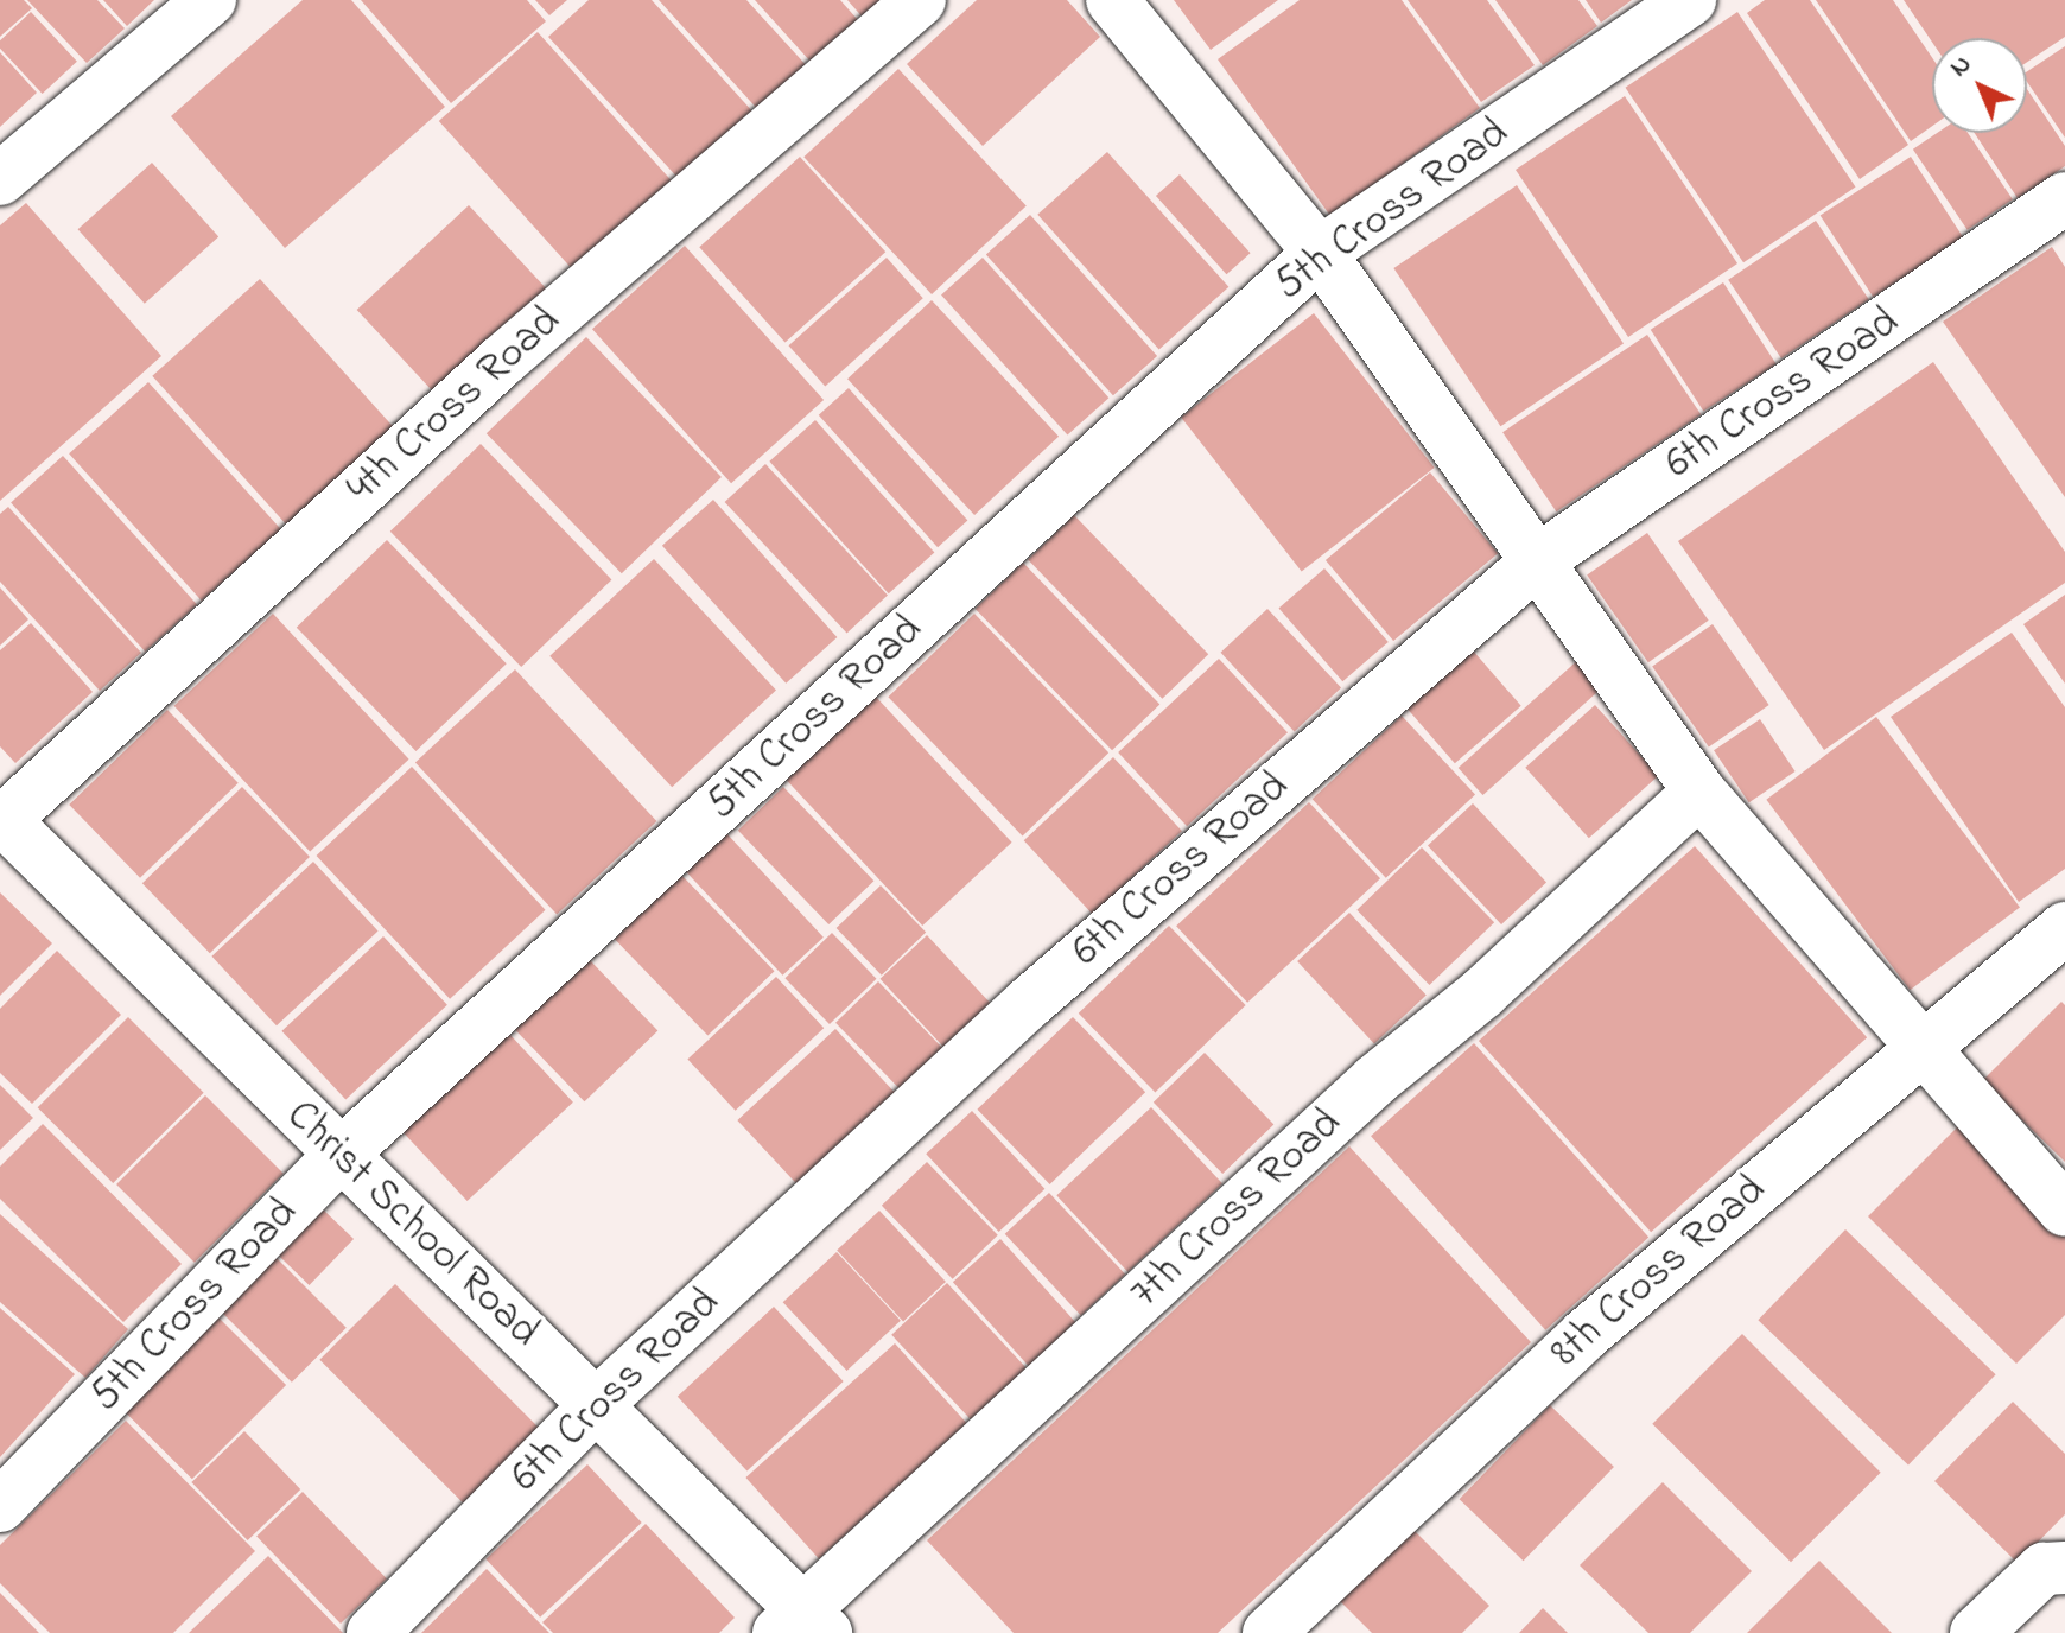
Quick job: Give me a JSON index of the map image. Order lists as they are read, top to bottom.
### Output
{
  "streets": {
    "street": [
      "5th Cross Road",
      "6th Cross Road",
      "4th Cross Road",
      "7th Cross Road",
      "Christ School Road",
      "8th Cross Road"
    ]
  },
  "crossings": [
    ["5th Cross Road", "Christ School Road"],
    ["6th Cross Road", "Christ School Road"],
    ["4th Cross Road", "Christ School Road"],
    ["7th Cross Road", "Christ School Road"]
  ],
  "north": "top left"
}
